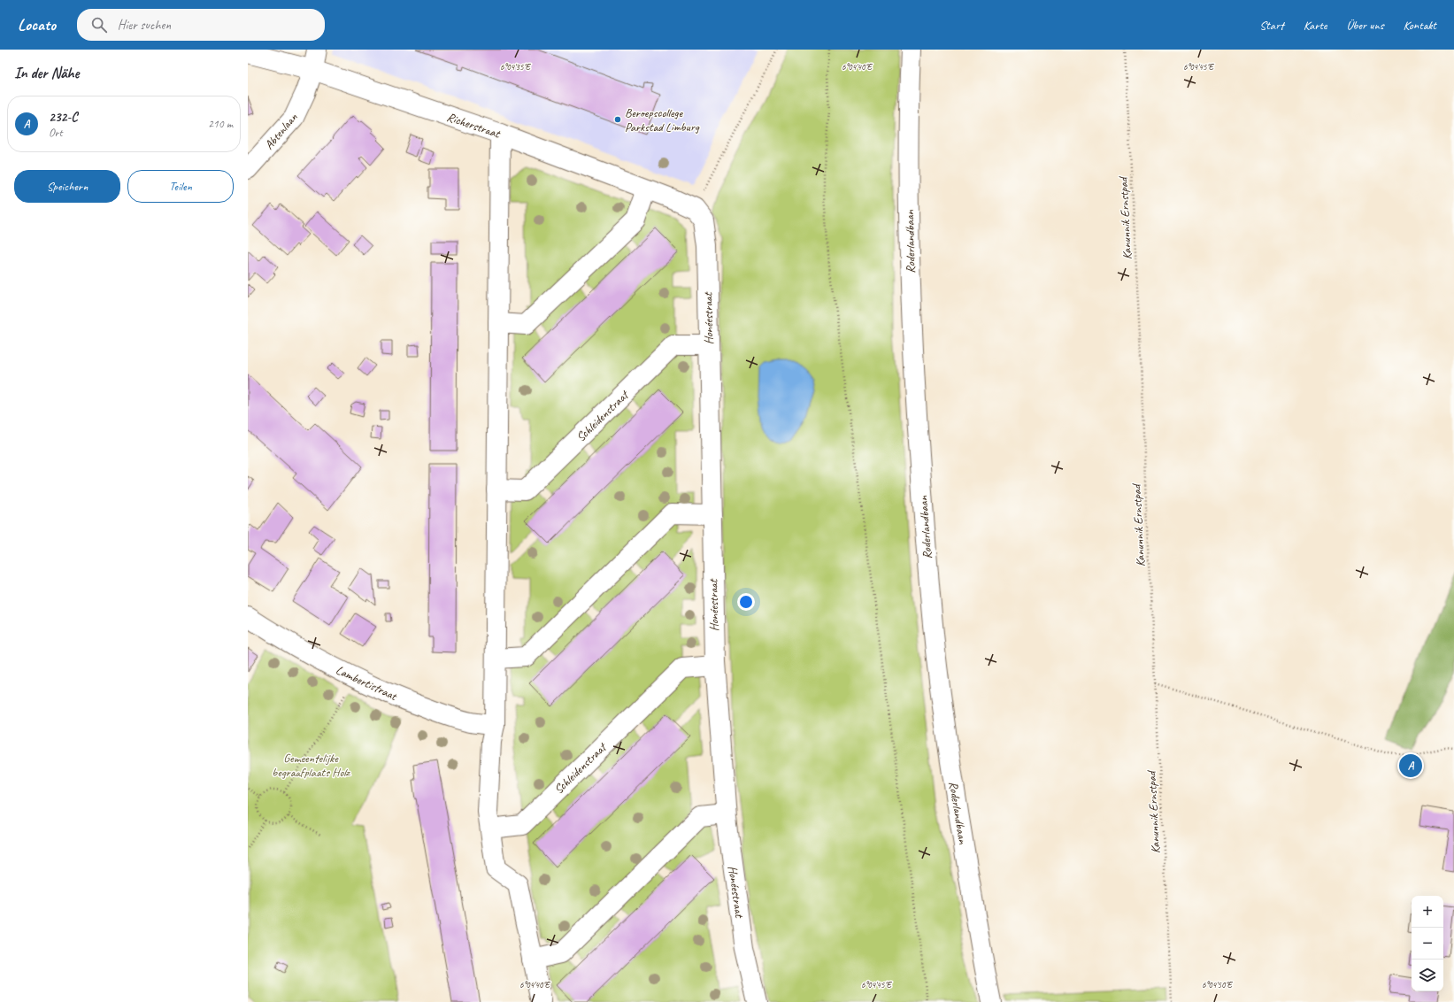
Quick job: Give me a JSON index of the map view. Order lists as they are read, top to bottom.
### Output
{
  "streets": {
    "street": [
      "Richerstraat",
      "Abtenlaan",
      "Roderlandbaan",
      "Honéestraat",
      "Schleidenstraat",
      "Lambertistraat"
    ],
    "path": ["Kanunnik Ernstpad"]
  },
  "crossings": [
    ["Richerstraat", "Abtenlaan"],
    ["Richerstraat", "Honéestraat"],
    ["Honéestraat", "Schleidenstraat"]
  ],
  "parks": ["Gemeentelijke begraafplaats Holz"],
  "places": ["Beroepscollege Parkstad Limburg"],
  "page": {
    "header": "Locato",
    "search": "Hier suchen",
    "nav": [
      "Start",
      "Karte",
      "Über uns",
      "Kontakt"
    ],
    "heading": "In der Nähe",
    "list": [
      {
        "mark": "A",
        "name": "232-C",
        "note": "Ort",
        "value": "210 m"
      }
    ],
    "buttons": ["Speichern", "Teilen"],
    "pins": "A",
    "map_buttons": ["+", "−"]
  },
  "coordinates": [
    "6°04'40\"E",
    "6°04'45\"E",
    "6°04'35\"E",
    "6°04'50\"E"
  ]
}
